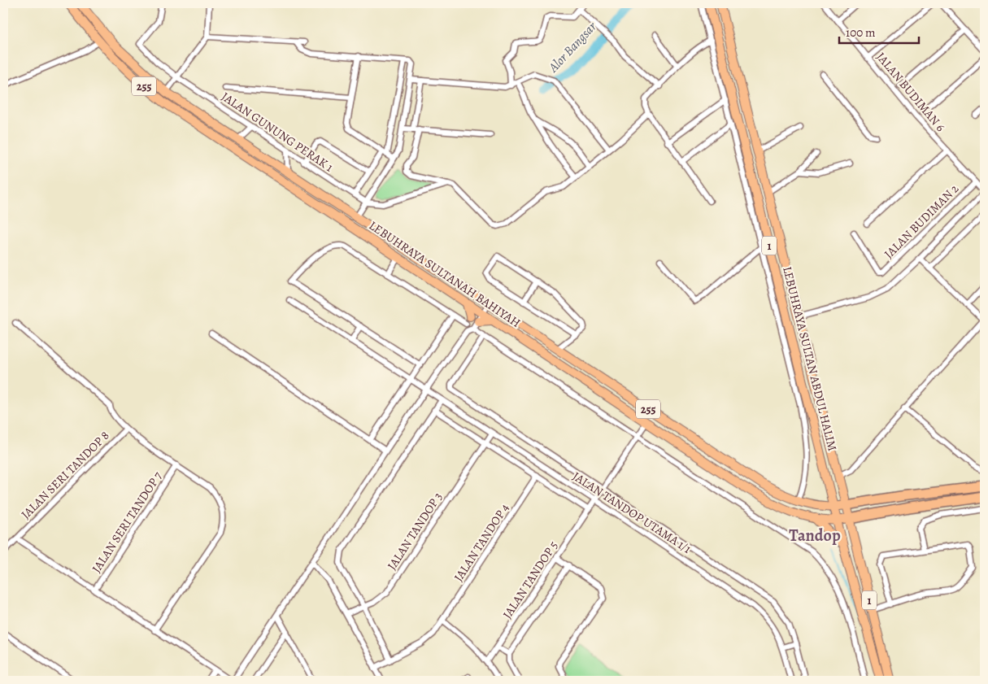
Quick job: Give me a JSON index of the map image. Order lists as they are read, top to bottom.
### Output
{
  "streets": {
    "main road": [
      "255",
      "1",
      "LEBUHRAYA SULTANAH BAHIYAH",
      "LEBUHRAYA SULTAN ABDUL HALIM"
    ],
    "street": [
      "JALAN BUDIMAN 6",
      "JALAN GUNUNG PERAK 1",
      "JALAN BUDIMAN 2",
      "JALAN SERI TANDOP 8",
      "JALAN TANDOP UTAMA 1/1",
      "JALAN SERI TANDOP 7",
      "JALAN TANDOP 3",
      "JALAN TANDOP 4",
      "JALAN TANDOP 5"
    ]
  },
  "crossings": [
    ["JALAN BUDIMAN 6", "JALAN BUDIMAN 2"],
    ["1", "LEBUHRAYA SULTANAH BAHIYAH"],
    ["1", "LEBUHRAYA SULTAN ABDUL HALIM"],
    ["LEBUHRAYA SULTANAH BAHIYAH", "LEBUHRAYA SULTAN ABDUL HALIM"],
    ["LEBUHRAYA SULTANAH BAHIYAH", "JALAN TANDOP 5"],
    ["JALAN TANDOP UTAMA 1/1", "JALAN TANDOP 3"],
    ["JALAN TANDOP UTAMA 1/1", "JALAN TANDOP 5"]
  ],
  "districts": ["Tandop"],
  "water": ["Alor Bangsar"],
  "scale_bar": "100 m"
}
